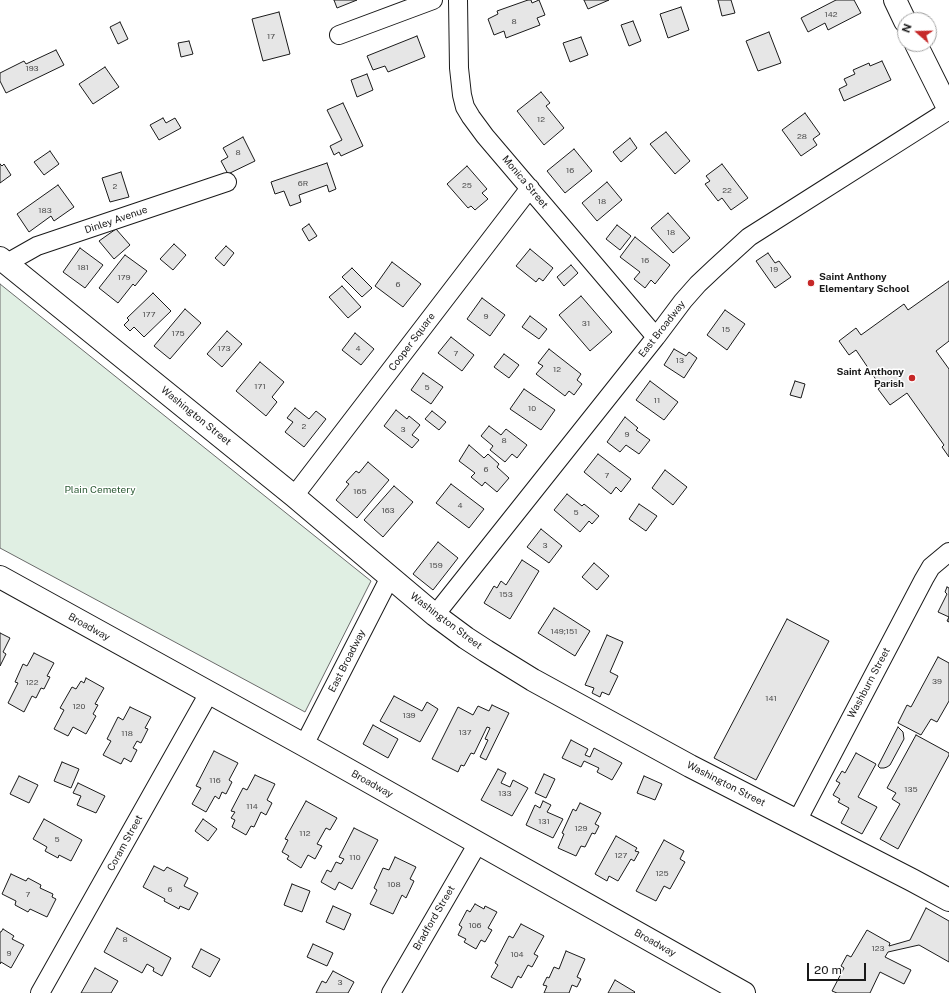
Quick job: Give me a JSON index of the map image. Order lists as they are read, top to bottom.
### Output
{
  "streets": {
    "street": [
      "Monica Street",
      "Dinley Avenue",
      "East Broadway",
      "Cooper Square",
      "Washington Street",
      "Broadway",
      "Washburn Street",
      "Coram Street",
      "Bradford Street"
    ]
  },
  "crossings": [
    ["Monica Street", "East Broadway"],
    ["Monica Street", "Cooper Square"],
    ["Dinley Avenue", "Washington Street"],
    ["East Broadway", "Washington Street"],
    ["East Broadway", "Broadway"],
    ["Cooper Square", "Washington Street"],
    ["Washington Street", "Washburn Street"],
    ["Broadway", "Coram Street"],
    ["Broadway", "Bradford Street"]
  ],
  "parks": ["Plain Cemetery"],
  "places": ["Saint Anthony Elementary School", "Saint Anthony Parish"],
  "house_numbers": [
    "142",
    "8",
    "17",
    "193",
    "12",
    "28",
    "8",
    "16",
    "6R",
    "25",
    "2",
    "22",
    "18",
    "183",
    "18",
    "16",
    "181",
    "19",
    "179",
    "6",
    "177",
    "9",
    "31",
    "15",
    "175",
    "173",
    "4",
    "7",
    "13",
    "12",
    "171",
    "5",
    "11",
    "10",
    "2",
    "3",
    "9",
    "8",
    "6",
    "7",
    "165",
    "4",
    "163",
    "5",
    "3",
    "159",
    "153",
    "149;151",
    "39",
    "122",
    "141",
    "120",
    "139",
    "137",
    "118",
    "116",
    "135",
    "133",
    "114",
    "131",
    "129",
    "112",
    "5",
    "127",
    "110",
    "125",
    "108",
    "6",
    "7",
    "106",
    "8",
    "123",
    "9",
    "104",
    "3"
  ],
  "scale_bar": "20 m",
  "north": "left"
}
